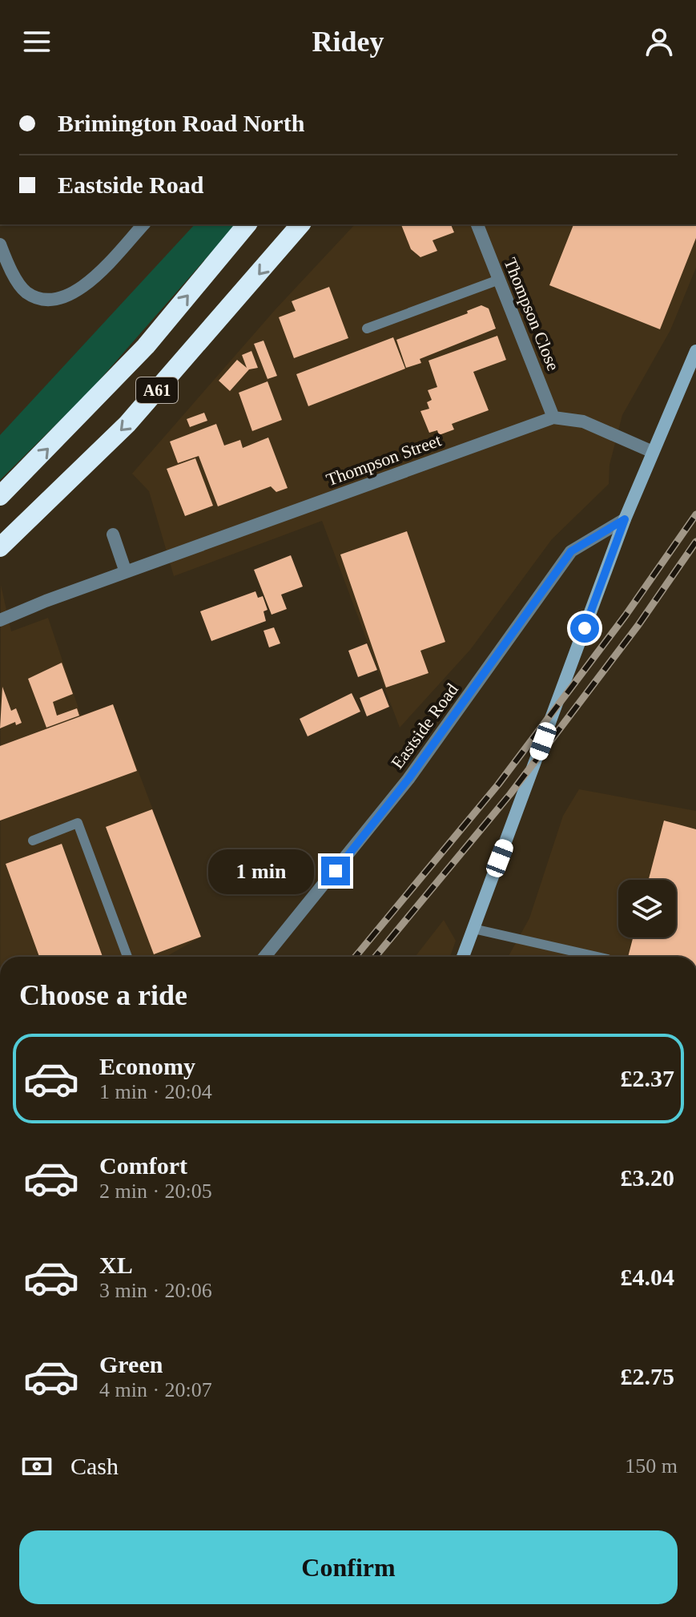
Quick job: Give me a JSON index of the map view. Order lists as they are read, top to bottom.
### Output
{
  "streets": {
    "highway": ["A61"],
    "street": ["Thompson Close", "Thompson Street", "Eastside Road"]
  },
  "crossings": [
    ["Thompson Close", "Thompson Street"]
  ],
  "page": {
    "header": "Ridey",
    "banner": ["Brimington Road North", "Eastside Road"],
    "bubble": "1 min",
    "heading": "Choose a ride",
    "list": [
      {
        "name": "Economy",
        "note": "1 min · 20:04",
        "value": "£2.37"
      },
      {
        "name": "Comfort",
        "note": "2 min · 20:05",
        "value": "£3.20"
      },
      {
        "name": "XL",
        "note": "3 min · 20:06",
        "value": "£4.04"
      },
      {
        "name": "Green",
        "note": "4 min · 20:07",
        "value": "£2.75"
      }
    ],
    "pay": ["Cash", "150 m"],
    "buttons": "Confirm"
  }
}
